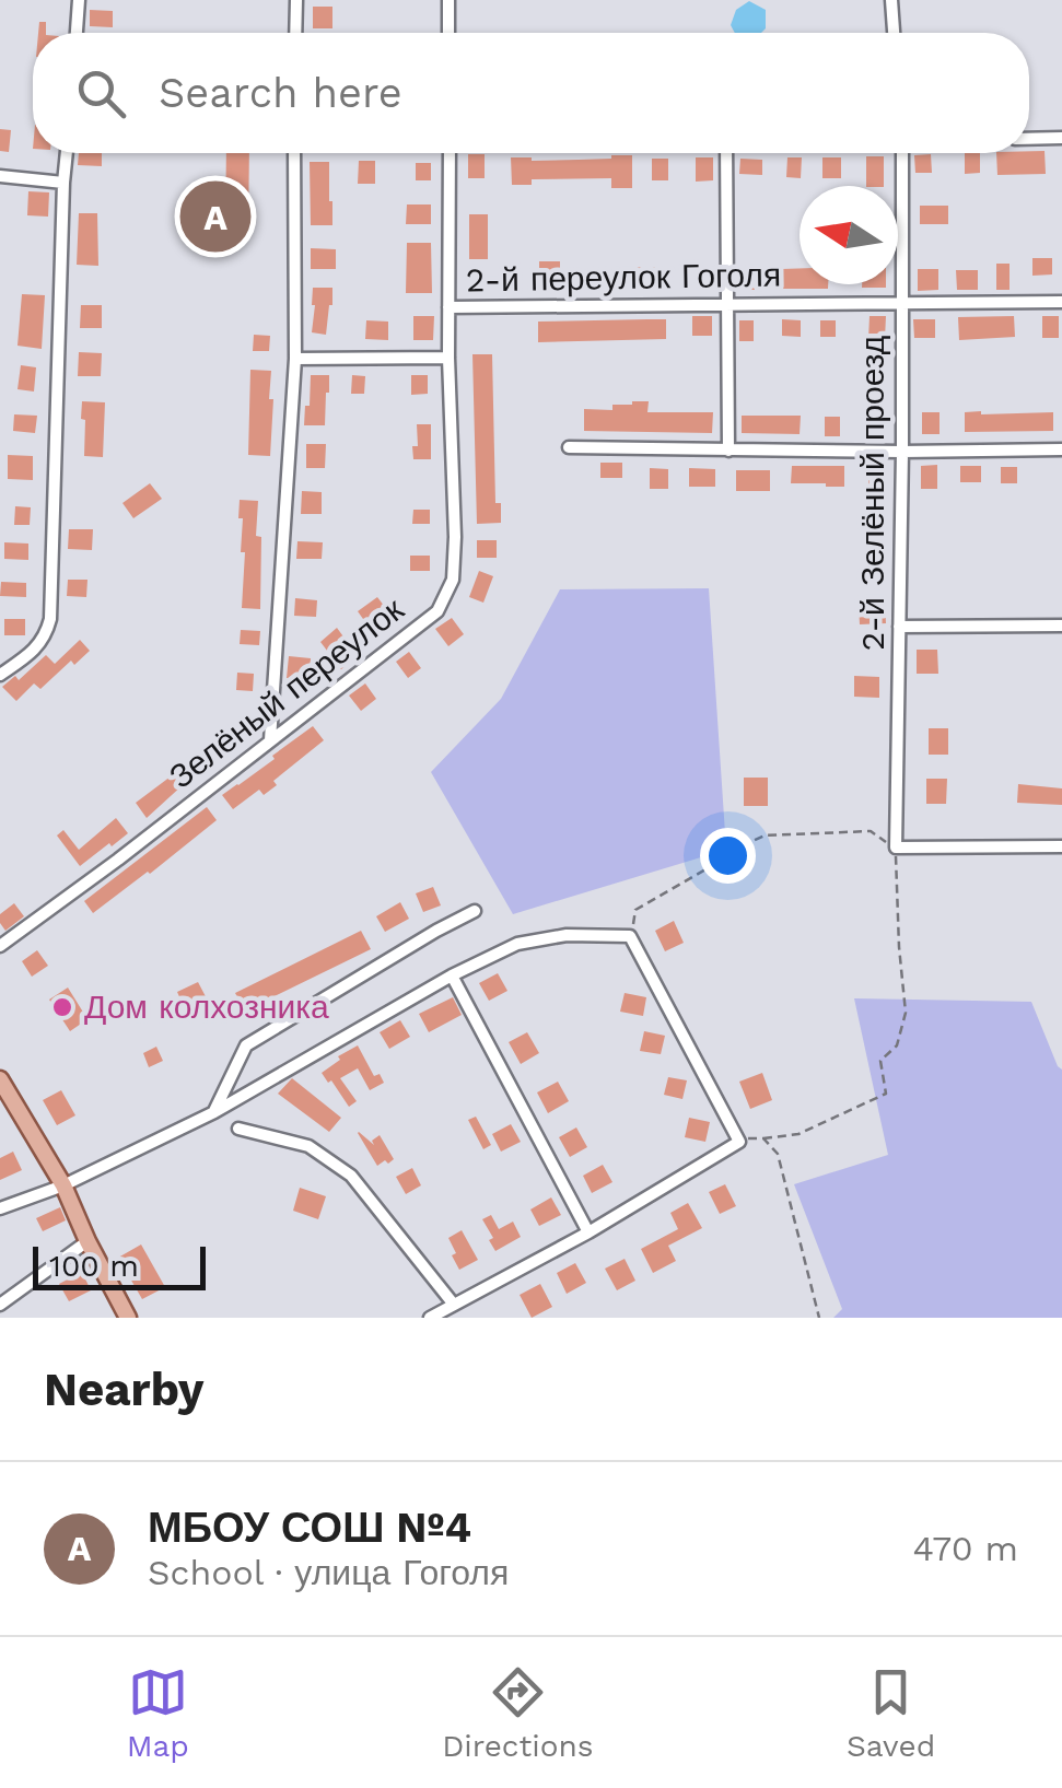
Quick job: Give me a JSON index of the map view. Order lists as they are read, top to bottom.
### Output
{
  "streets": {
    "street": ["2-й переулок Гоголя", "2-й Зелёный проезд", "Зелёный переулок"]
  },
  "crossings": [
    ["2-й переулок Гоголя", "2-й Зелёный проезд"],
    ["2-й переулок Гоголя", "Зелёный переулок"]
  ],
  "places": ["Дом колхозника"],
  "scale_bar": "100 m",
  "north": "left",
  "page": {
    "search": "Search here",
    "pins": "A",
    "scale": "100 m",
    "heading": "Nearby",
    "list": [
      {
        "mark": "A",
        "name": "МБОУ СОШ №4",
        "note": "School · улица Гоголя",
        "value": "470 m"
      }
    ],
    "nav": ["Map", "Directions", "Saved"]
  }
}
